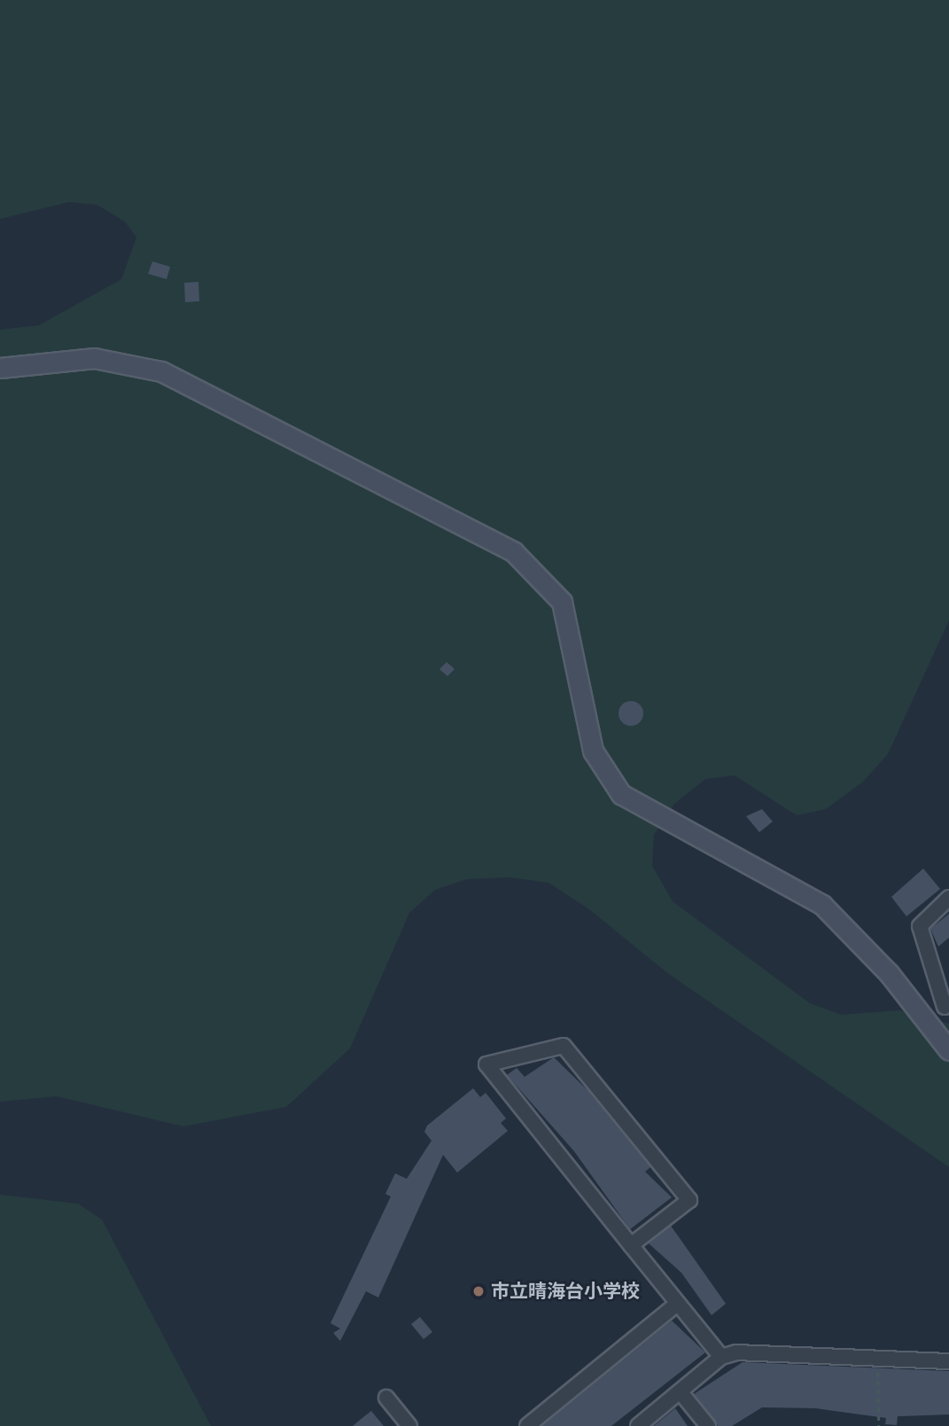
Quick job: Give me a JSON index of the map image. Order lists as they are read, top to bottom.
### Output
{
  "places": ["市立晴海台小学校"]
}
